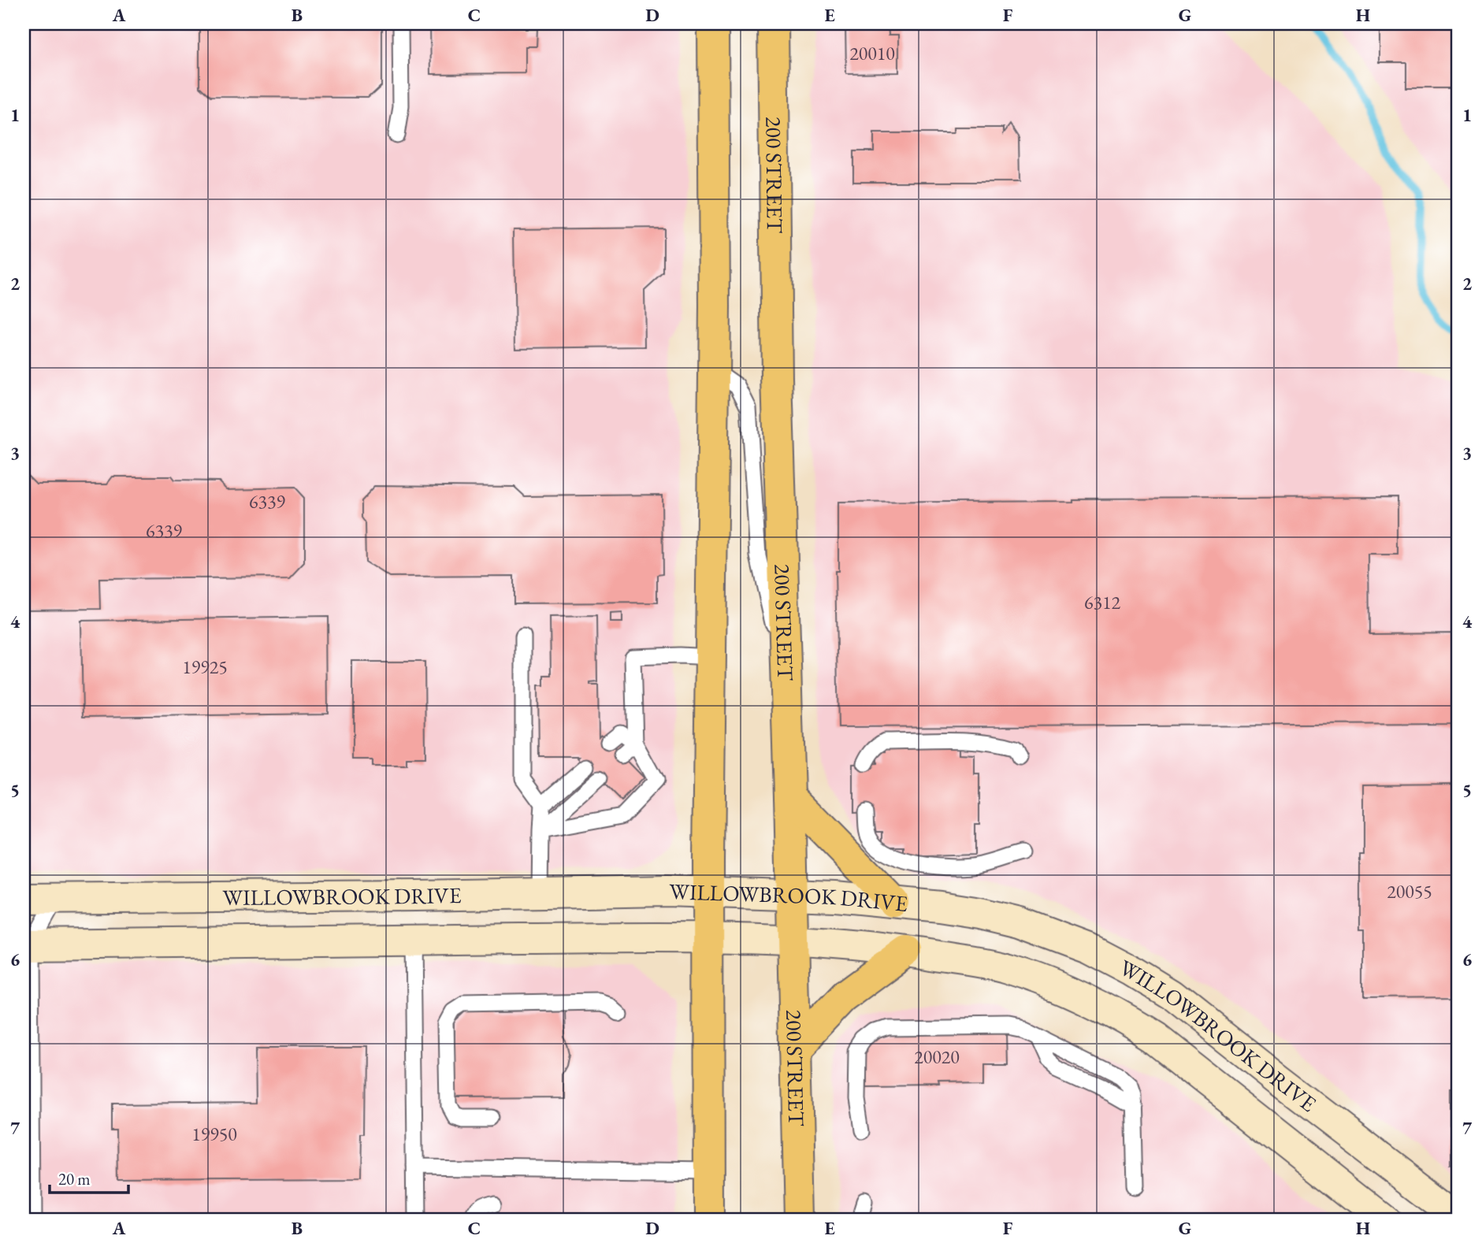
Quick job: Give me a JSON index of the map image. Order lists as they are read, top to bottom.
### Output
{
  "streets": {
    "main road": ["200 STREET", "WILLOWBROOK DRIVE"]
  },
  "crossings": [
    ["200 STREET", "WILLOWBROOK DRIVE"]
  ],
  "house_numbers": [
    "20010",
    "6339",
    "6339",
    "6312",
    "19925",
    "20055",
    "20020",
    "19950"
  ],
  "scale_bar": "20 m",
  "grid": {
    "columns": [
      "A",
      "B",
      "C",
      "D",
      "E",
      "F",
      "G",
      "H"
    ],
    "rows": [
      "1",
      "2",
      "3",
      "4",
      "5",
      "6",
      "7"
    ]
  }
}
